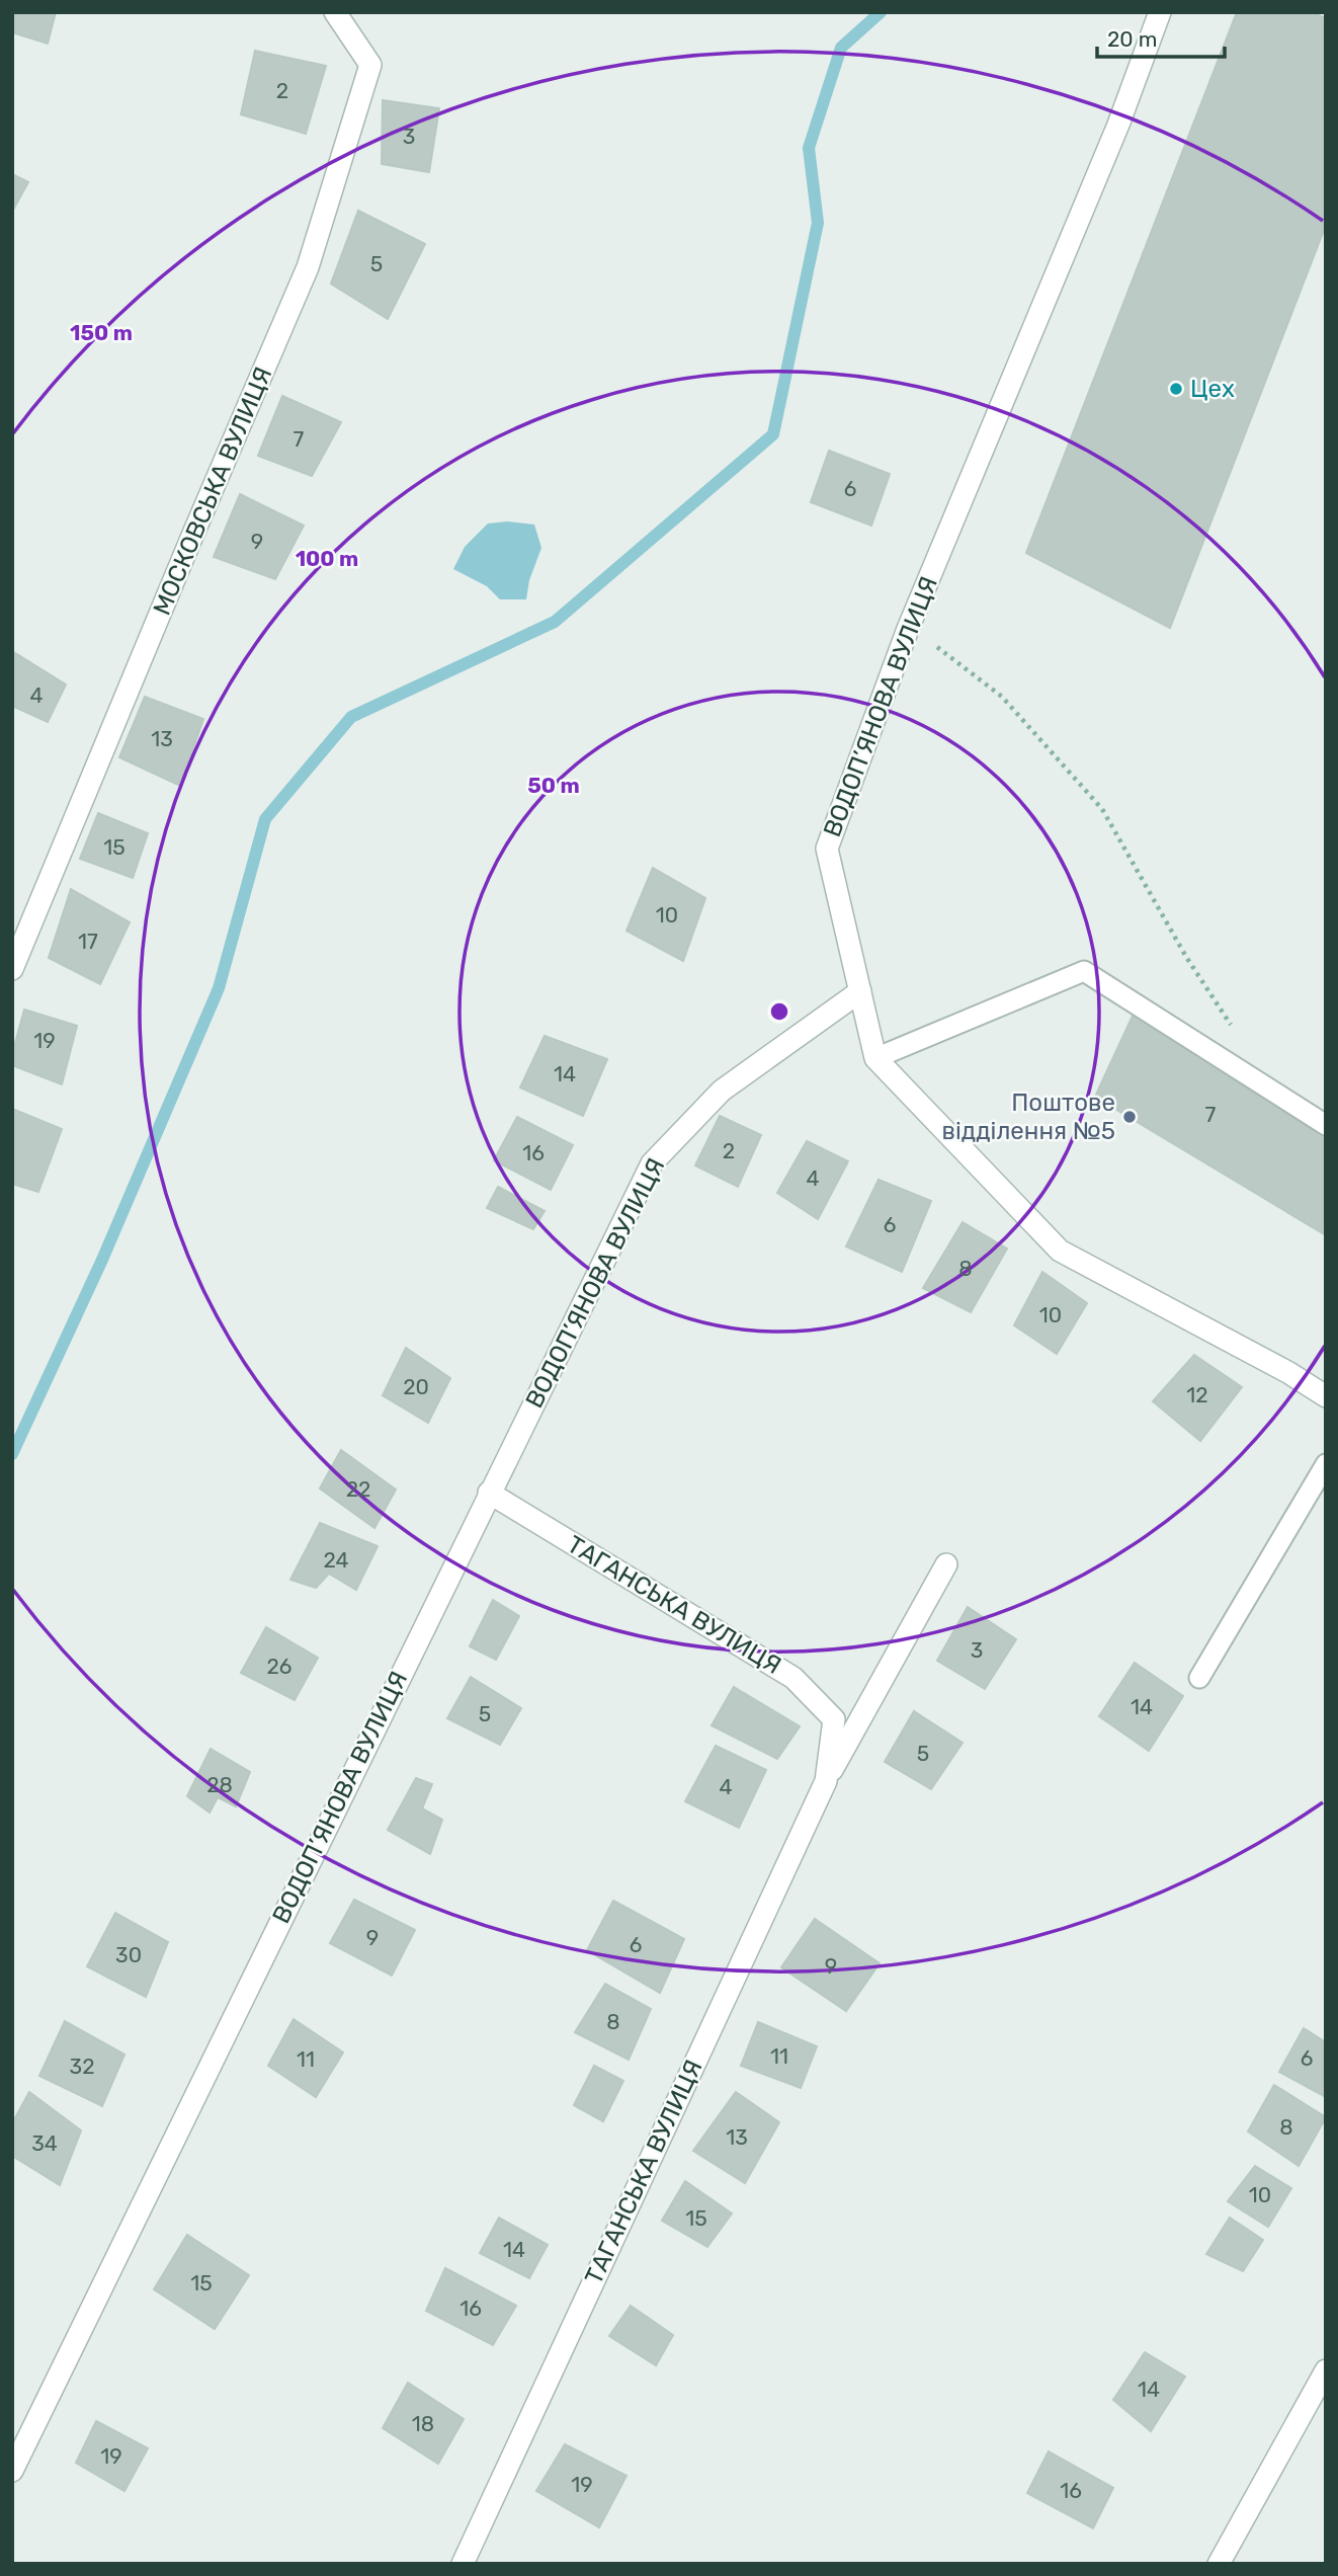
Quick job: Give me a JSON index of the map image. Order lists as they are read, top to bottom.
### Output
{
  "streets": {
    "street": ["МОСКОВСЬКА ВУЛИЦЯ", "ВОДОП’ЯНОВА ВУЛИЦЯ", "ТАГАНСЬКА ВУЛИЦЯ"]
  },
  "crossings": [
    ["ВОДОП’ЯНОВА ВУЛИЦЯ", "ТАГАНСЬКА ВУЛИЦЯ"]
  ],
  "places": ["Цех", "Поштове відділення №5"],
  "house_numbers": [
    "2",
    "3",
    "5",
    "7",
    "6",
    "9",
    "4",
    "13",
    "15",
    "10",
    "17",
    "19",
    "14",
    "7",
    "2",
    "16",
    "4",
    "6",
    "8",
    "10",
    "20",
    "12",
    "22",
    "24",
    "3",
    "26",
    "14",
    "5",
    "5",
    "28",
    "4",
    "9",
    "6",
    "30",
    "9",
    "8",
    "11",
    "6",
    "11",
    "32",
    "8",
    "13",
    "34",
    "10",
    "15",
    "14",
    "15",
    "16",
    "14",
    "18",
    "19",
    "19",
    "16"
  ],
  "scale_bar": "20 m",
  "rings": ["150 m", "100 m", "50 m"]
}
